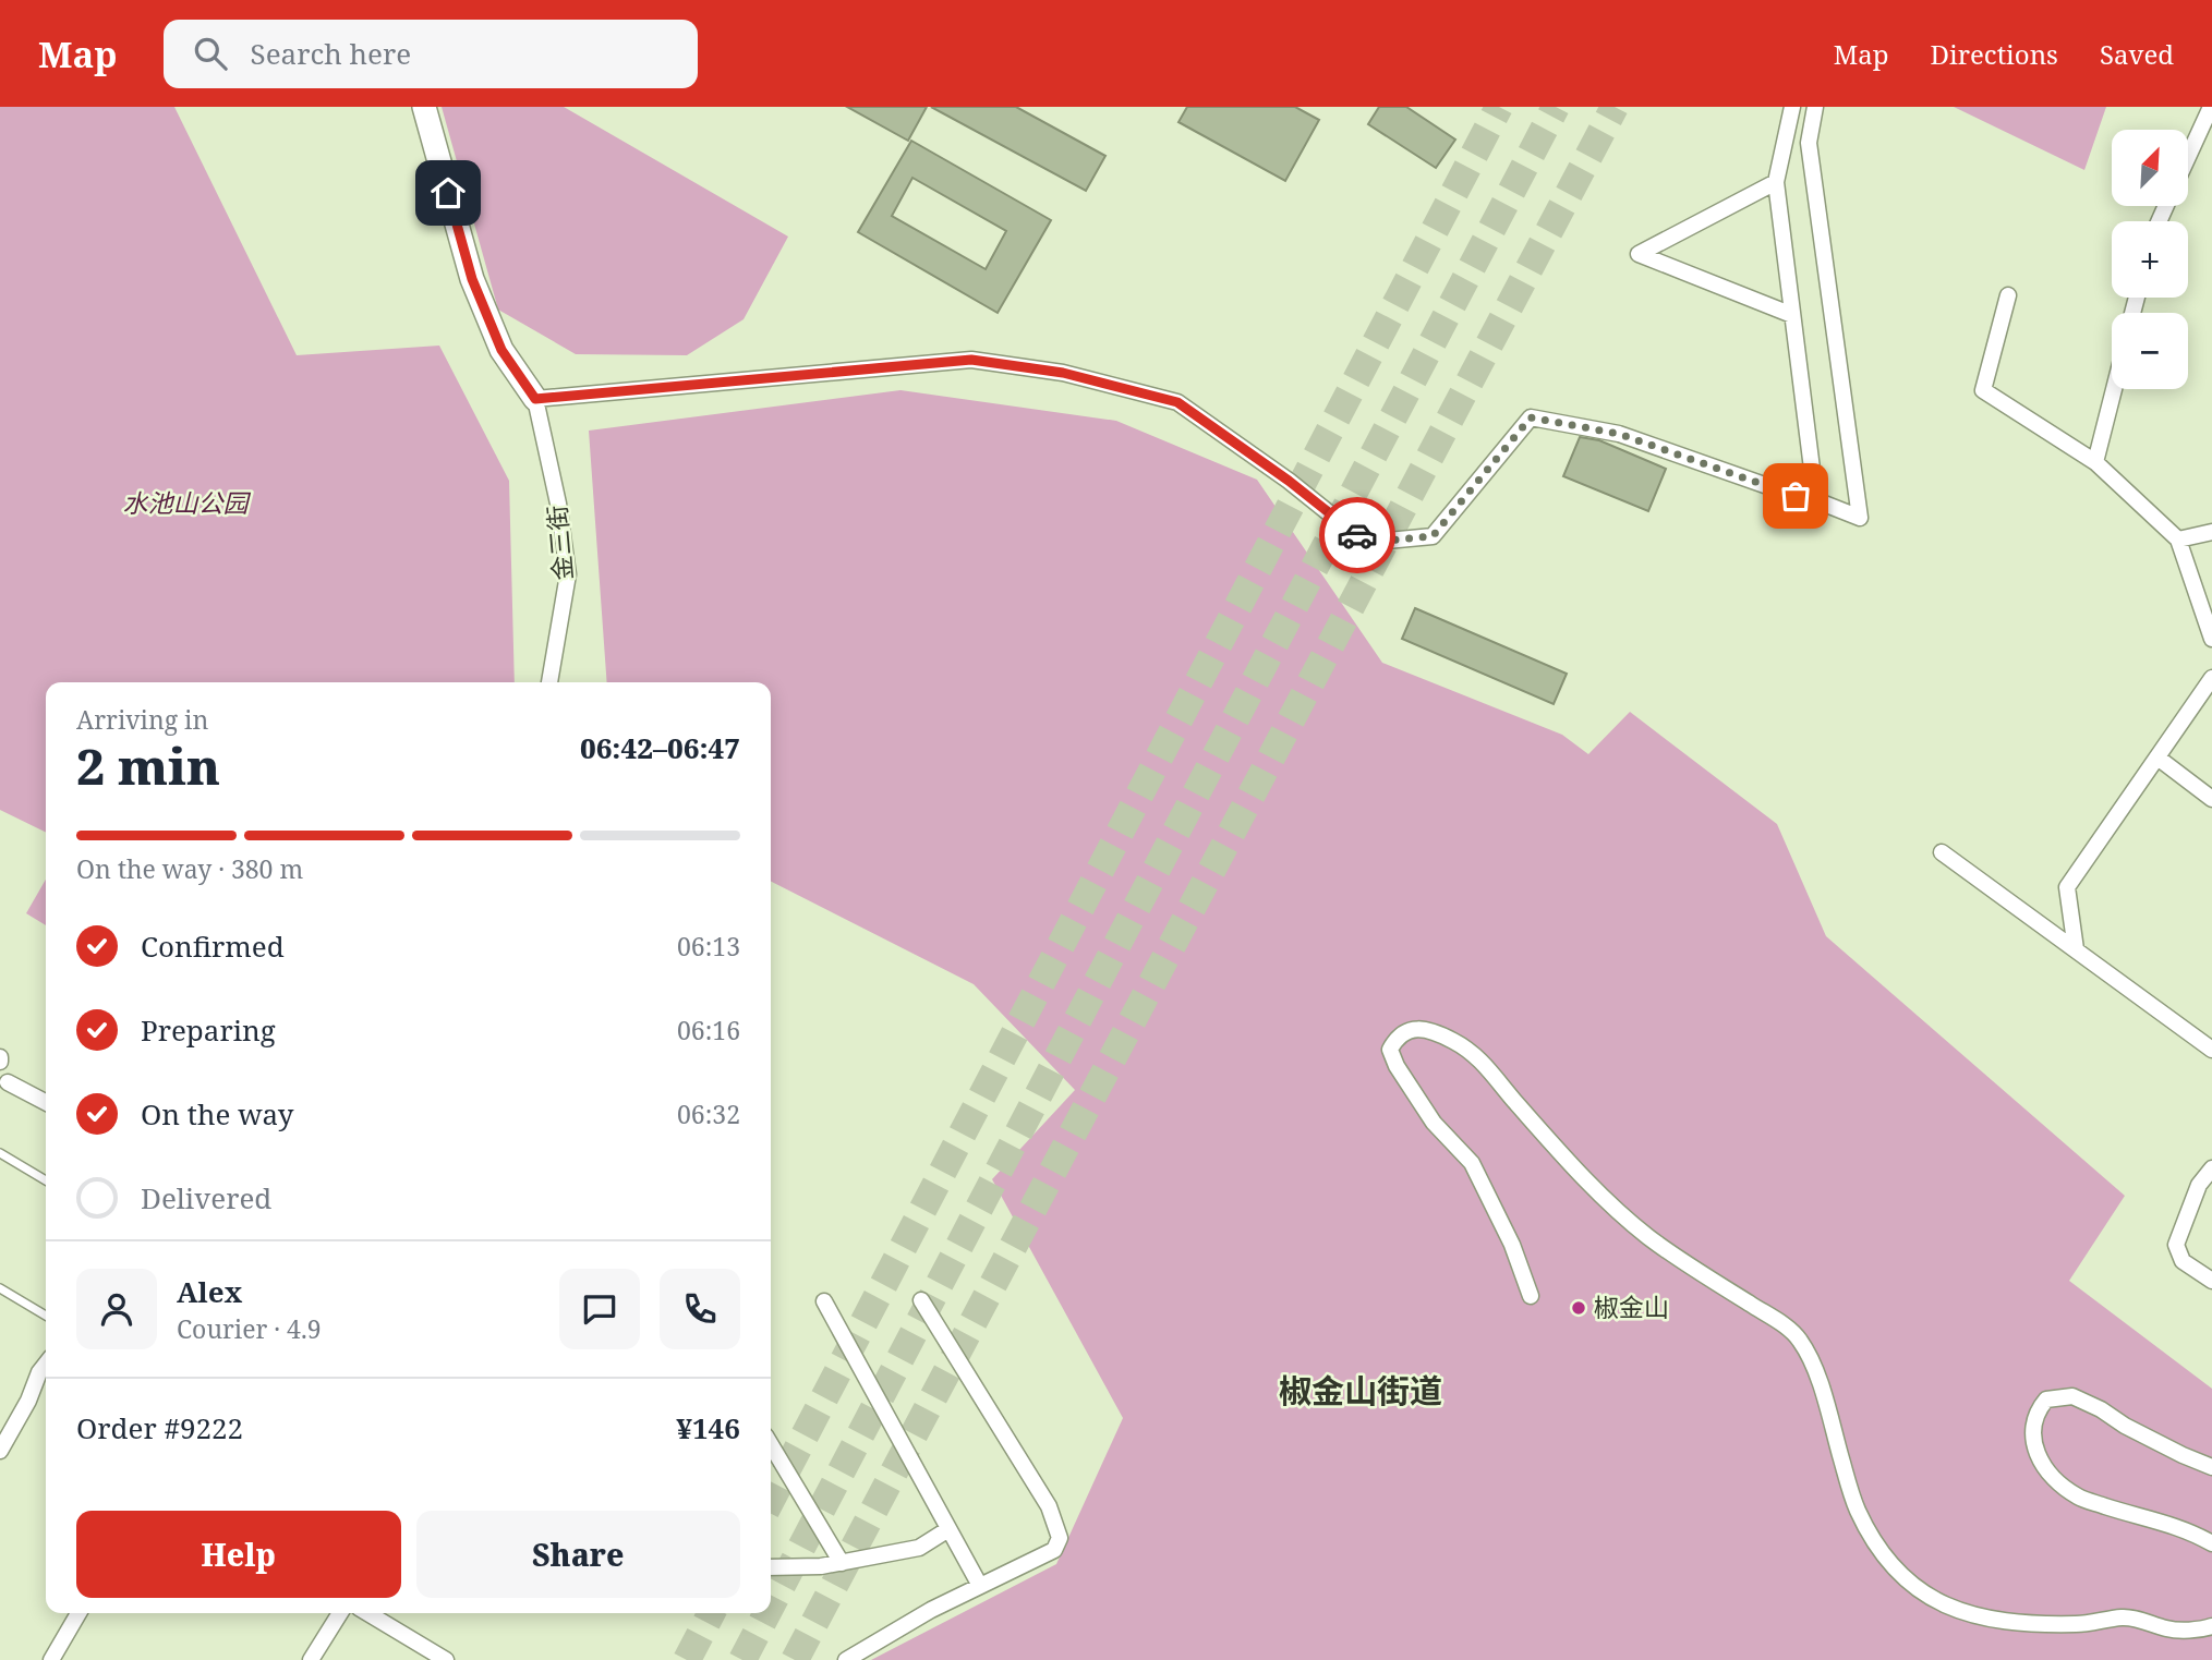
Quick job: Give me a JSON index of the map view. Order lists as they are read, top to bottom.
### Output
{
  "streets": {
    "street": ["金三街"]
  },
  "districts": ["椒金山街道"],
  "parks": ["水池山公园"],
  "places": ["椒金山"],
  "north": "top right",
  "page": {
    "header": "Map",
    "search": "Search here",
    "nav": ["Map", "Directions", "Saved"],
    "map_buttons": ["+", "−"],
    "heading": ["2 min", "Arriving in", "06:42–06:47"],
    "panel": [
      "Alex",
      "Courier · 4.9",
      "Order #9222",
      "¥146"
    ],
    "bar": "On the way · 380 m",
    "list": [
      ["Confirmed", "06:13"],
      ["Preparing", "06:16"],
      ["On the way", "06:32"],
      "Delivered"
    ],
    "buttons": ["Help", "Share"]
  }
}
